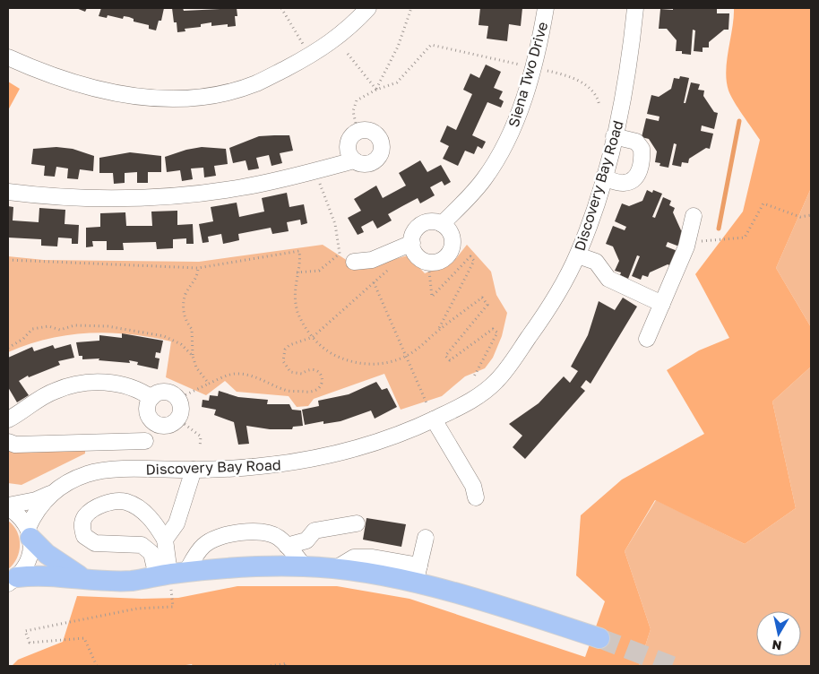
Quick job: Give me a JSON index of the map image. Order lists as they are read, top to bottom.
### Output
{
  "streets": {
    "street": ["Siena Two Drive", "Discovery Bay Road"]
  },
  "north": "bottom"
}
